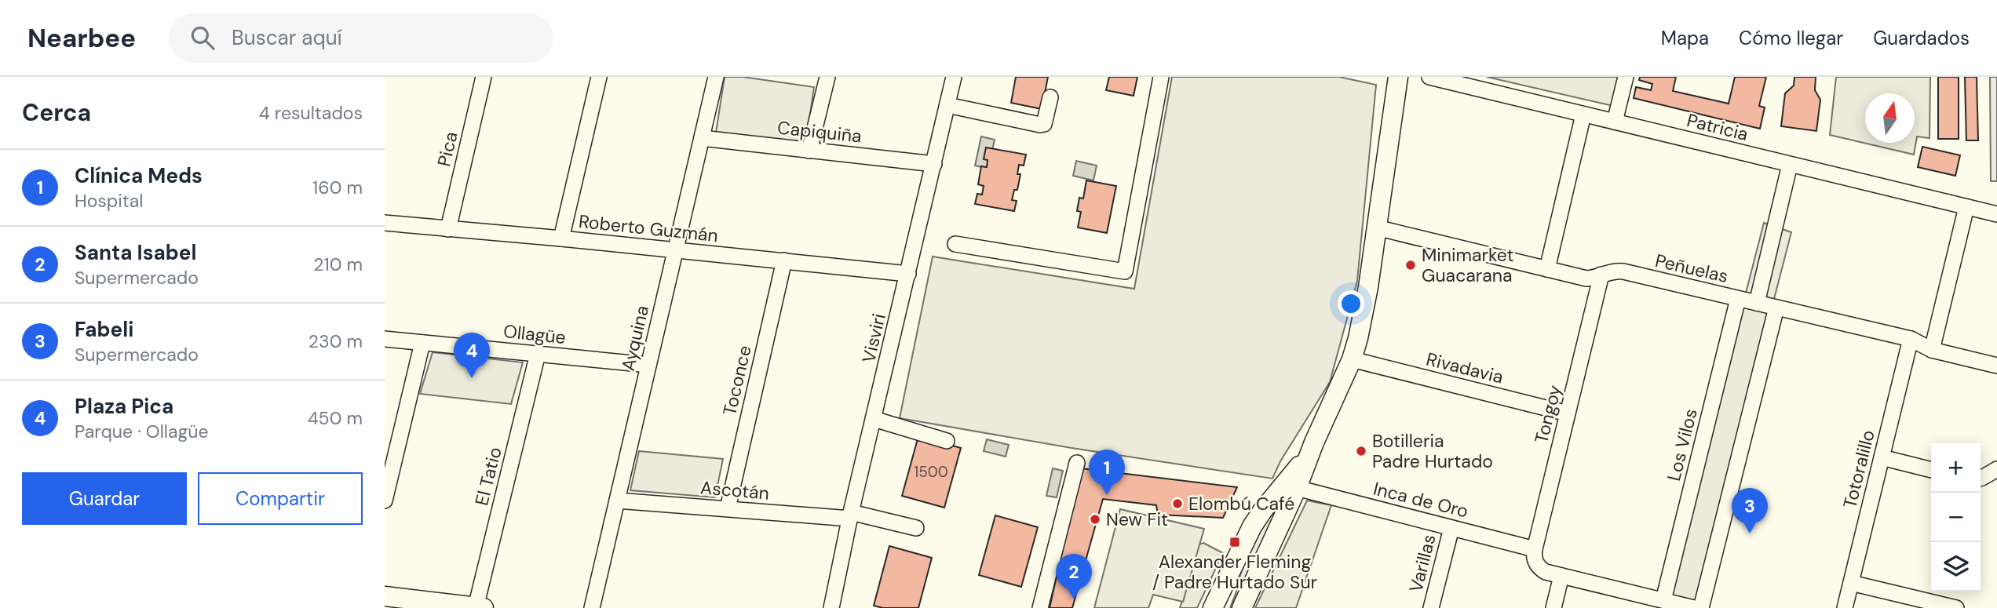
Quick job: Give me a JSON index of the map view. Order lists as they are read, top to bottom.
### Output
{
  "streets": {
    "street": [
      "Patricia",
      "Capiquiña",
      "Pica",
      "Roberto Guzmán",
      "Peñuelas",
      "Ollagüe",
      "Ayquina",
      "Visviri",
      "Rivadavia",
      "Toconce",
      "Tongoy",
      "Los Vilos",
      "Totoralillo",
      "El Tatio",
      "Ascotán",
      "Inca de Oro",
      "Varillas"
    ]
  },
  "crossings": [
    ["Capiquiña", "Ayquina"],
    ["Capiquiña", "Visviri"],
    ["Pica", "Roberto Guzmán"],
    ["Roberto Guzmán", "Ayquina"],
    ["Roberto Guzmán", "Visviri"],
    ["Roberto Guzmán", "Toconce"],
    ["Peñuelas", "Tongoy"],
    ["Peñuelas", "Los Vilos"],
    ["Peñuelas", "Totoralillo"],
    ["Ollagüe", "Ayquina"],
    ["Ollagüe", "El Tatio"],
    ["Ayquina", "Ascotán"],
    ["Visviri", "Ascotán"],
    ["Rivadavia", "Tongoy"],
    ["Toconce", "Ascotán"],
    ["Tongoy", "Inca de Oro"],
    ["Los Vilos", "Inca de Oro"],
    ["Inca de Oro", "Varillas"]
  ],
  "places": {
    "other": [
      "Minimarket Guacarana",
      "Botilleria Padre Hurtado",
      "Elombú Café",
      "New Fit"
    ],
    "transit": ["Alexander Fleming / Padre Hurtado Sur"]
  },
  "house_numbers": ["1500"],
  "north": "top",
  "page": {
    "header": "Nearbee",
    "search": "Buscar aquí",
    "nav": ["Mapa", "Cómo llegar", "Guardados"],
    "heading": ["Cerca", "4 resultados"],
    "list": [
      {
        "mark": "1",
        "name": "Clínica Meds",
        "note": "Hospital",
        "value": "160 m"
      },
      {
        "mark": "2",
        "name": "Santa Isabel",
        "note": "Supermercado",
        "value": "210 m"
      },
      {
        "mark": "3",
        "name": "Fabeli",
        "note": "Supermercado",
        "value": "230 m"
      },
      {
        "mark": "4",
        "name": "Plaza Pica",
        "note": "Parque · Ollagüe",
        "value": "450 m"
      }
    ],
    "pins": [
      "4",
      "1",
      "3",
      "2"
    ],
    "map_buttons": ["+", "−"],
    "buttons": ["Guardar", "Compartir"]
  }
}
